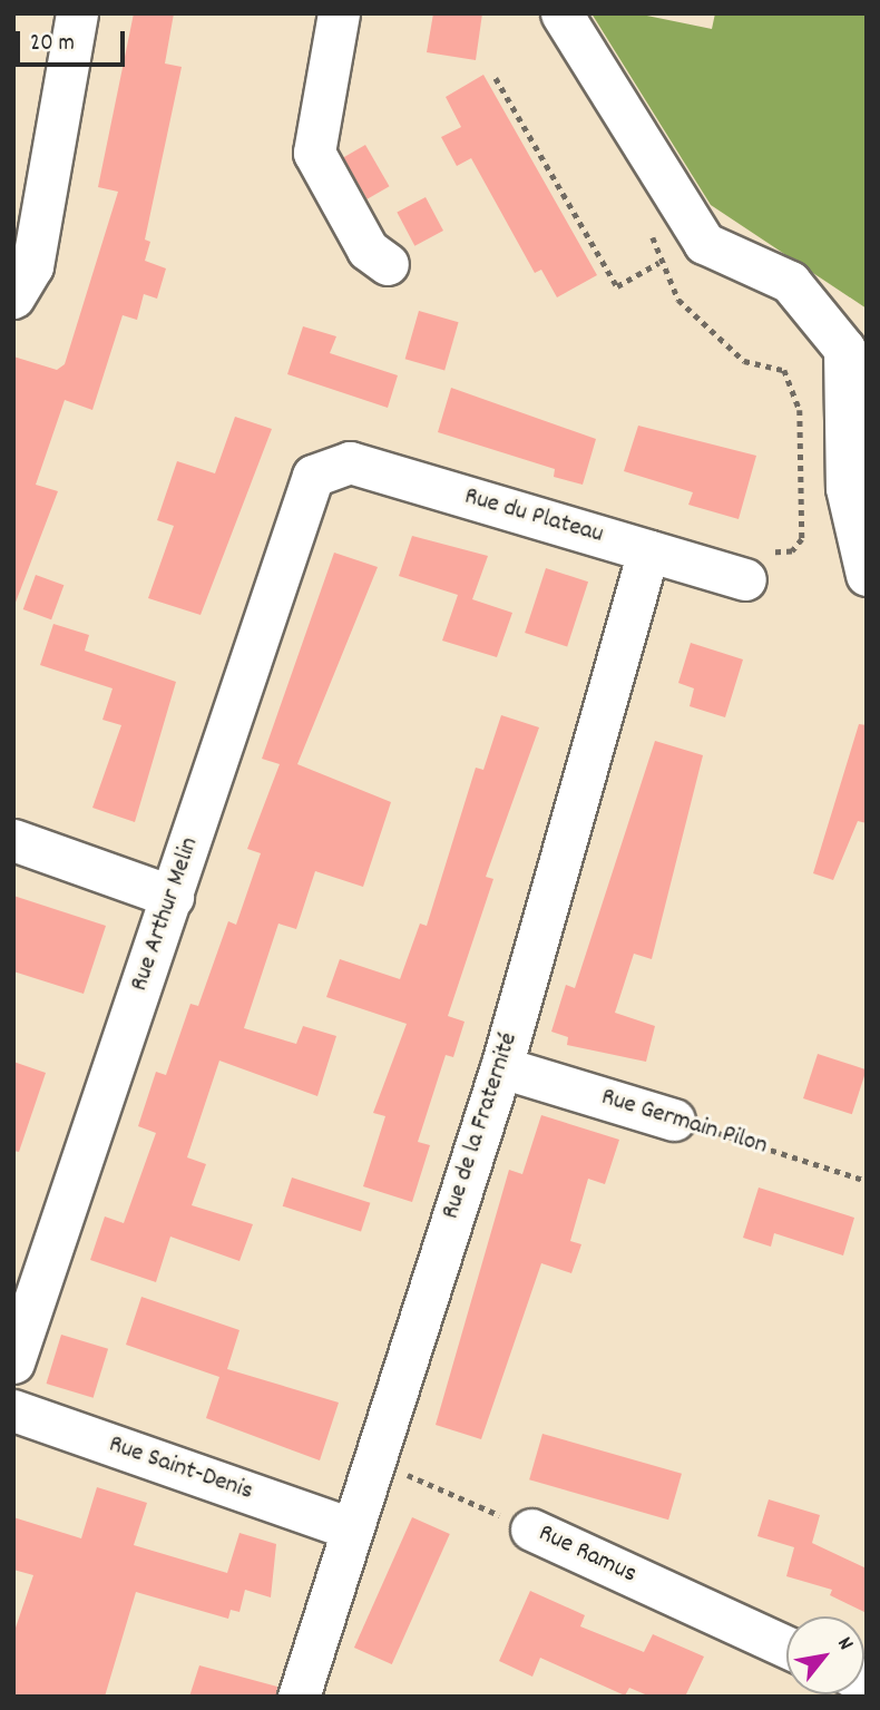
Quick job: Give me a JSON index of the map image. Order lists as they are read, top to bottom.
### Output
{
  "streets": {
    "street": [
      "Rue du Plateau",
      "Rue Arthur Melin",
      "Rue Germain Pilon",
      "Rue de la Fraternité",
      "Rue Saint-Denis",
      "Rue Ramus"
    ]
  },
  "crossings": [
    ["Rue du Plateau", "Rue Arthur Melin"],
    ["Rue du Plateau", "Rue de la Fraternité"],
    ["Rue Germain Pilon", "Rue de la Fraternité"],
    ["Rue de la Fraternité", "Rue Saint-Denis"],
    ["Rue de la Fraternité", "Rue Ramus"]
  ],
  "scale_bar": "20 m",
  "north": "top right"
}
